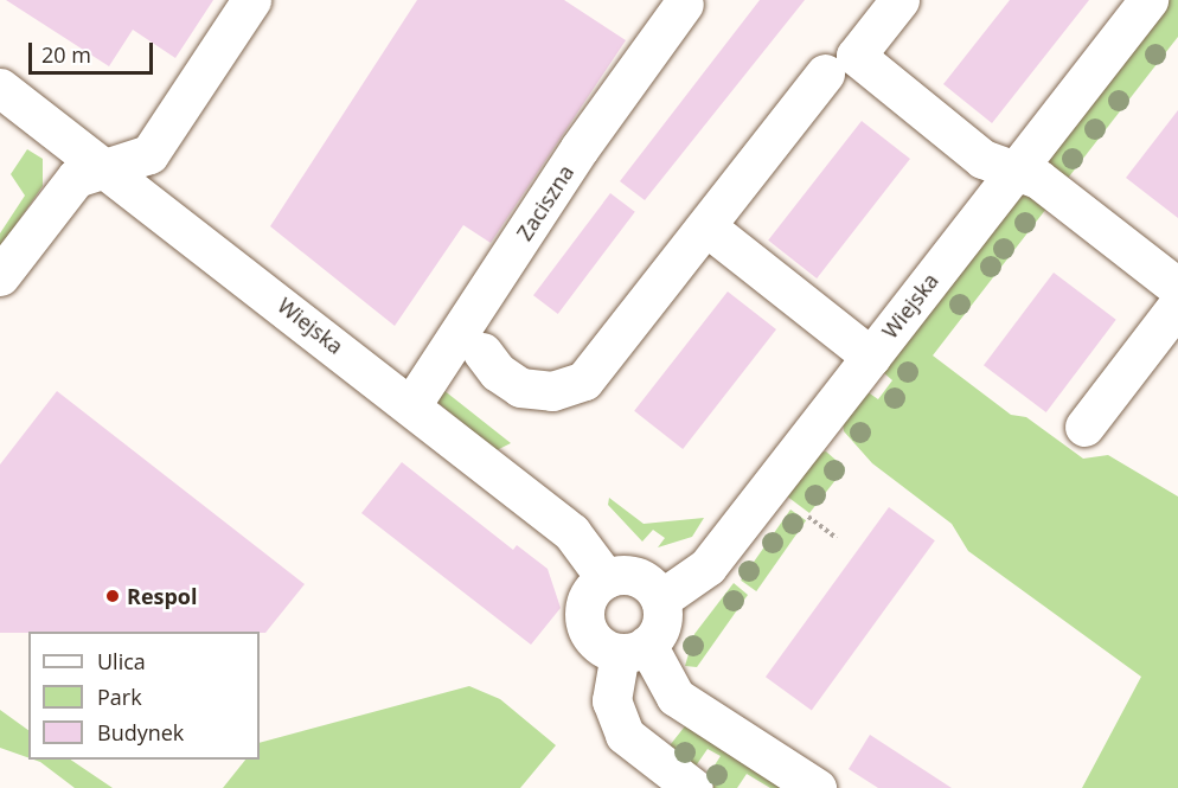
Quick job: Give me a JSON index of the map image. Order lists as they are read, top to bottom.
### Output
{
  "streets": {
    "street": ["Zaciszna", "Wiejska"]
  },
  "crossings": [
    ["Zaciszna", "Wiejska"]
  ],
  "places": ["Respol"],
  "legend": ["Ulica", "Park", "Budynek"],
  "scale_bar": "20 m"
}
